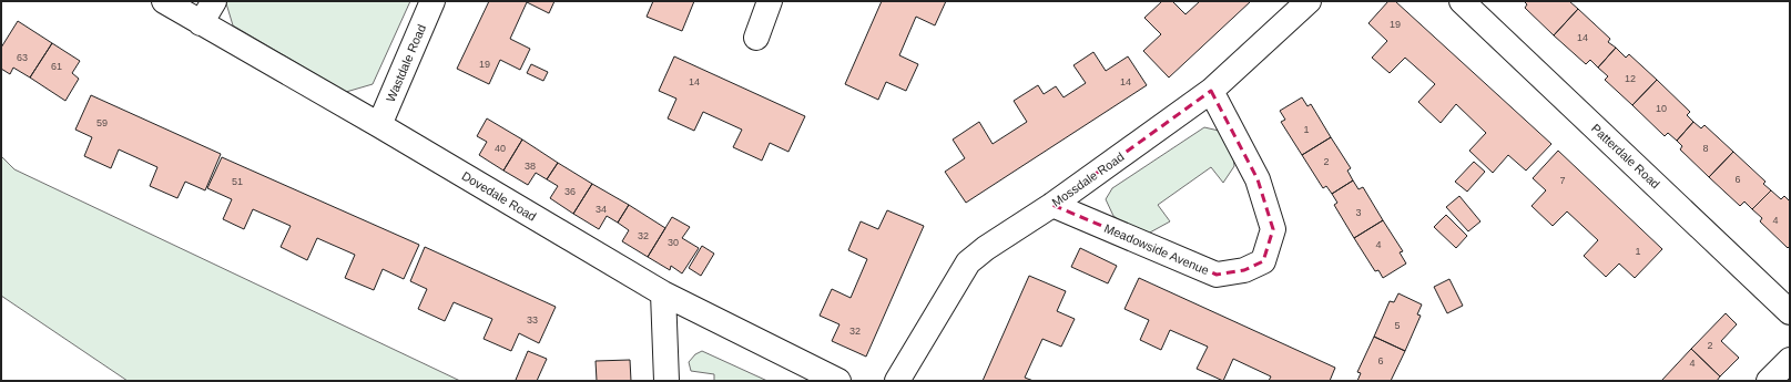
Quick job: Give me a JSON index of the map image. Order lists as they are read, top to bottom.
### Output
{
  "streets": {
    "street": [
      "Wastdale Road",
      "Patterdale Road",
      "Mossdale Road",
      "Dovedale Road",
      "Meadowside Avenue"
    ]
  },
  "crossings": [
    ["Wastdale Road", "Dovedale Road"],
    ["Mossdale Road", "Meadowside Avenue"]
  ],
  "house_numbers": [
    "19",
    "14",
    "63",
    "19",
    "61",
    "12",
    "14",
    "14",
    "10",
    "59",
    "1",
    "40",
    "8",
    "2",
    "38",
    "6",
    "7",
    "51",
    "36",
    "34",
    "3",
    "4",
    "32",
    "30",
    "4",
    "1",
    "33",
    "5",
    "32",
    "2",
    "6",
    "4"
  ]
}
